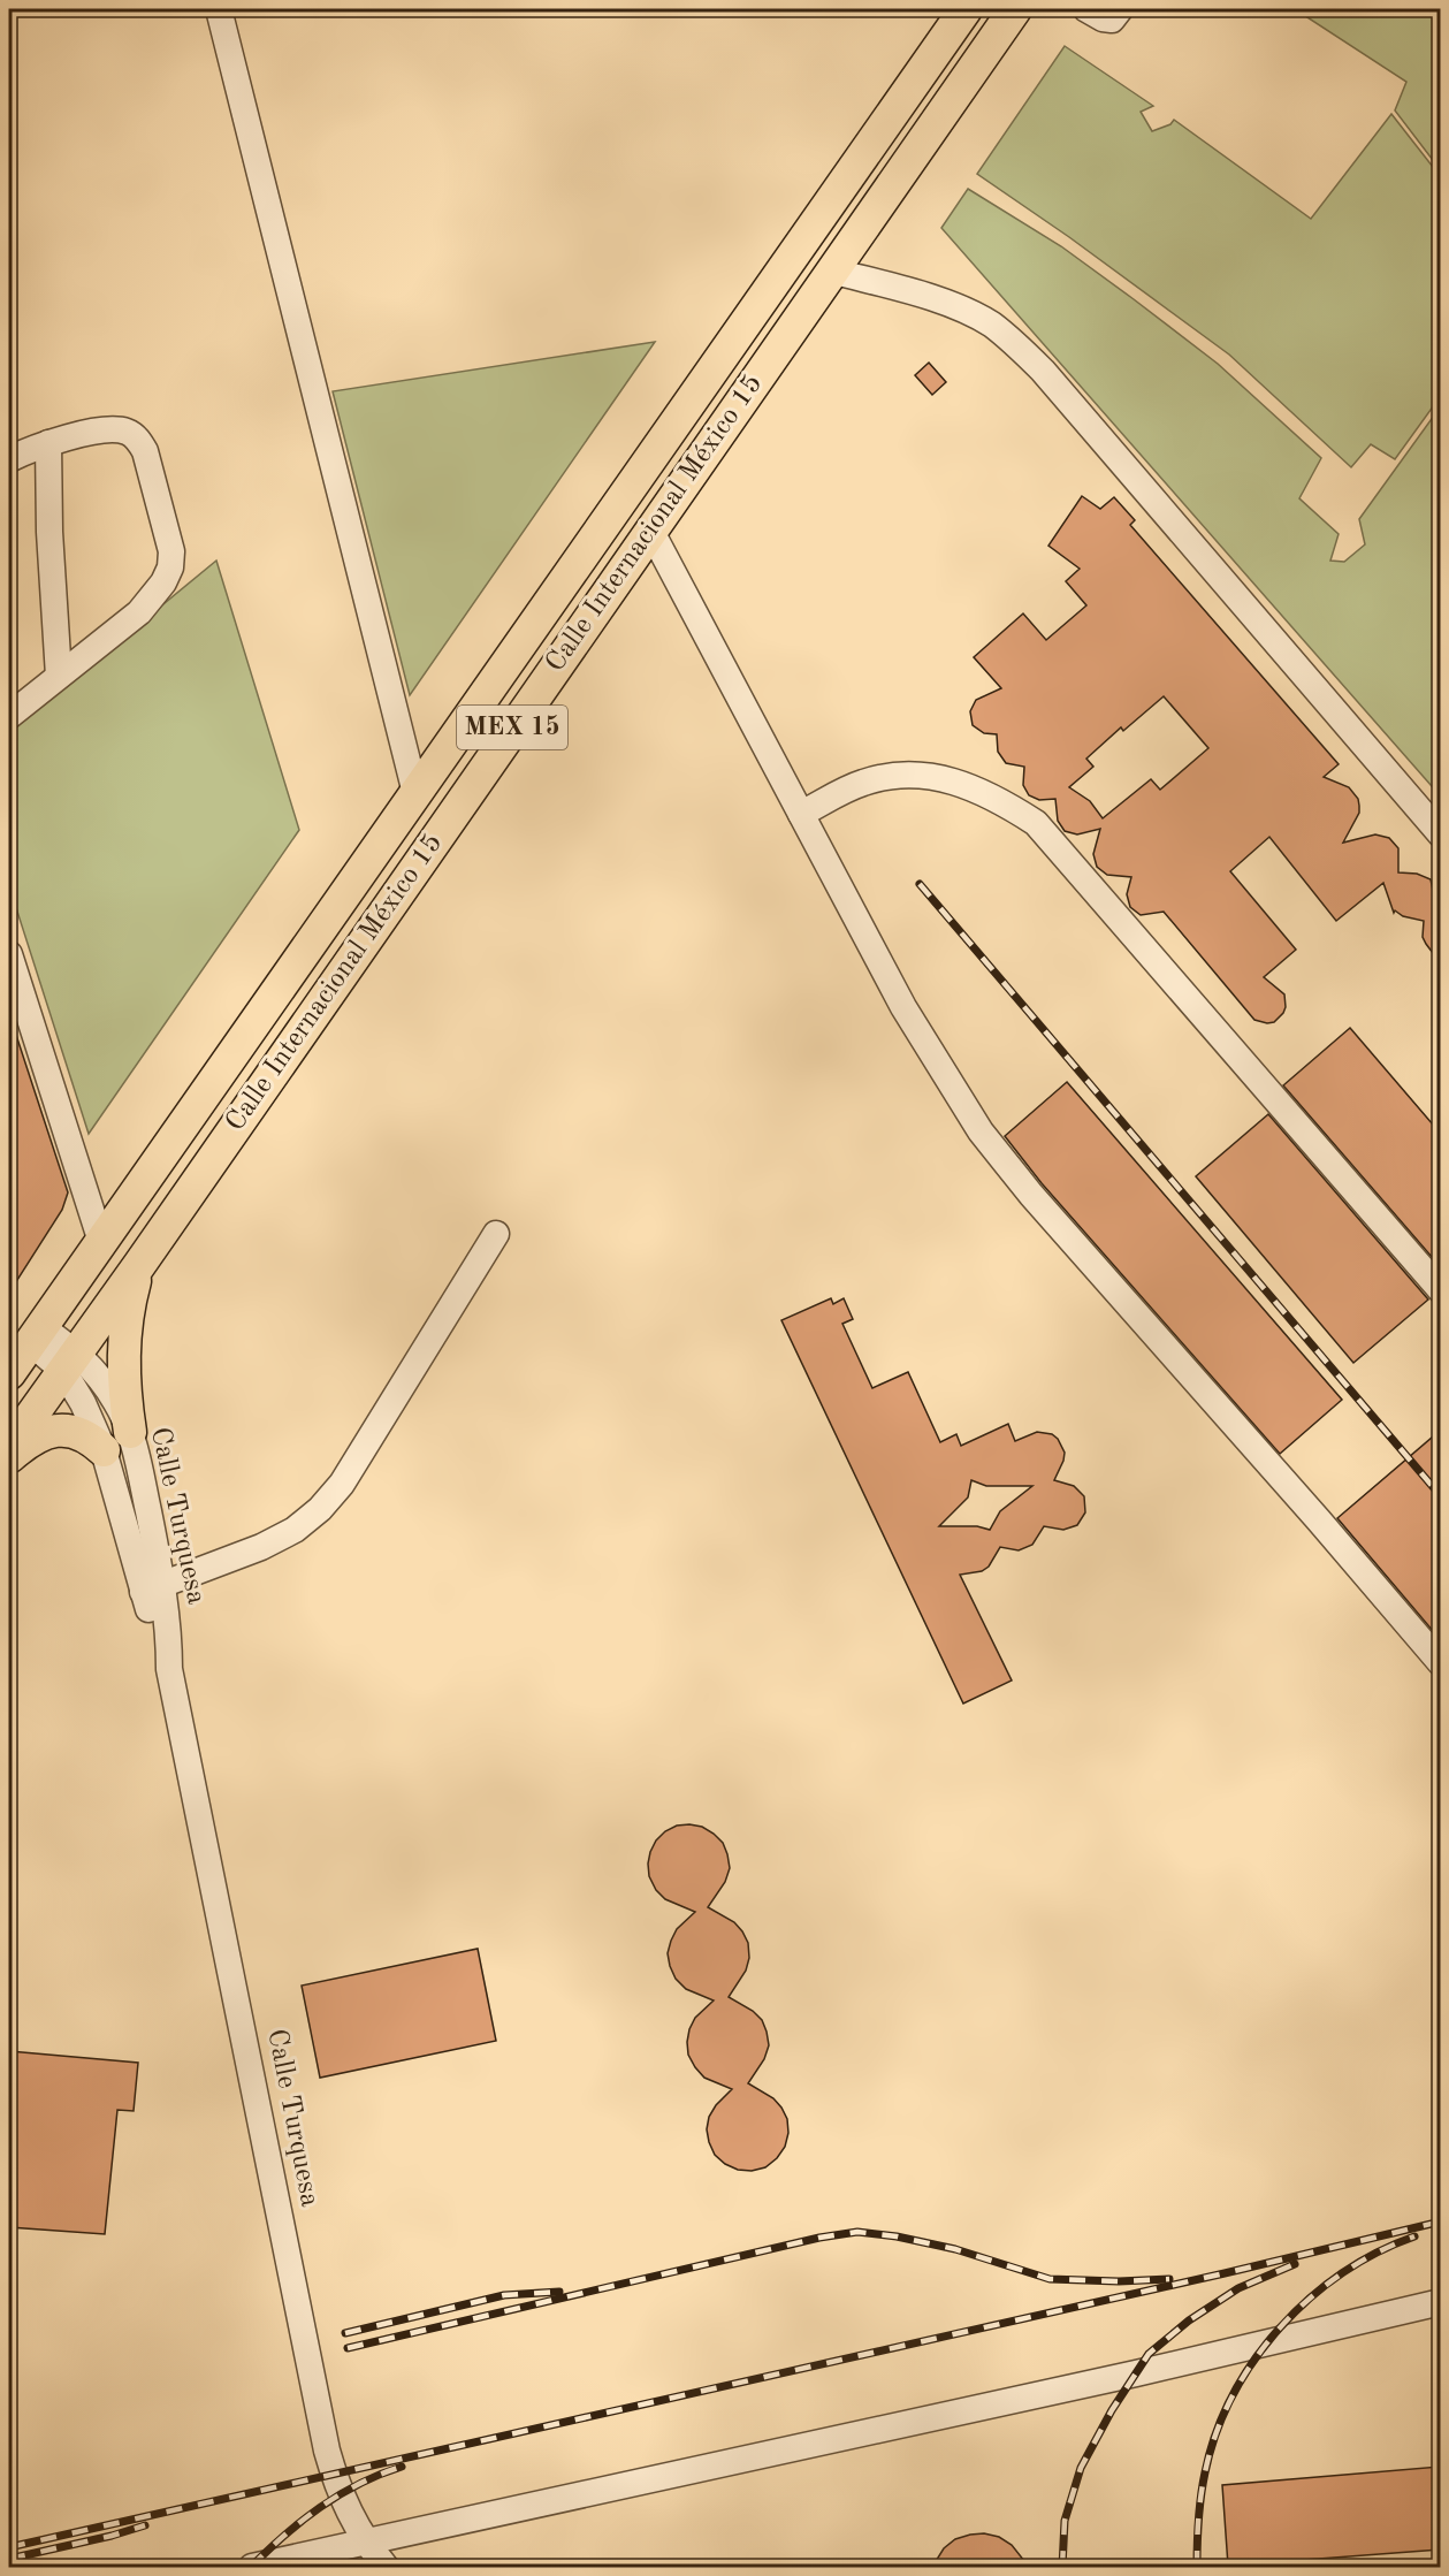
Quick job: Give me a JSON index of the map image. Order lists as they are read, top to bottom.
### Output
{
  "streets": {
    "main road": ["Calle Internacional México 15", "MEX 15"],
    "street": ["Calle Turquesa"]
  },
  "crossings": [
    ["Calle Internacional México 15", "Calle Turquesa"]
  ]
}
